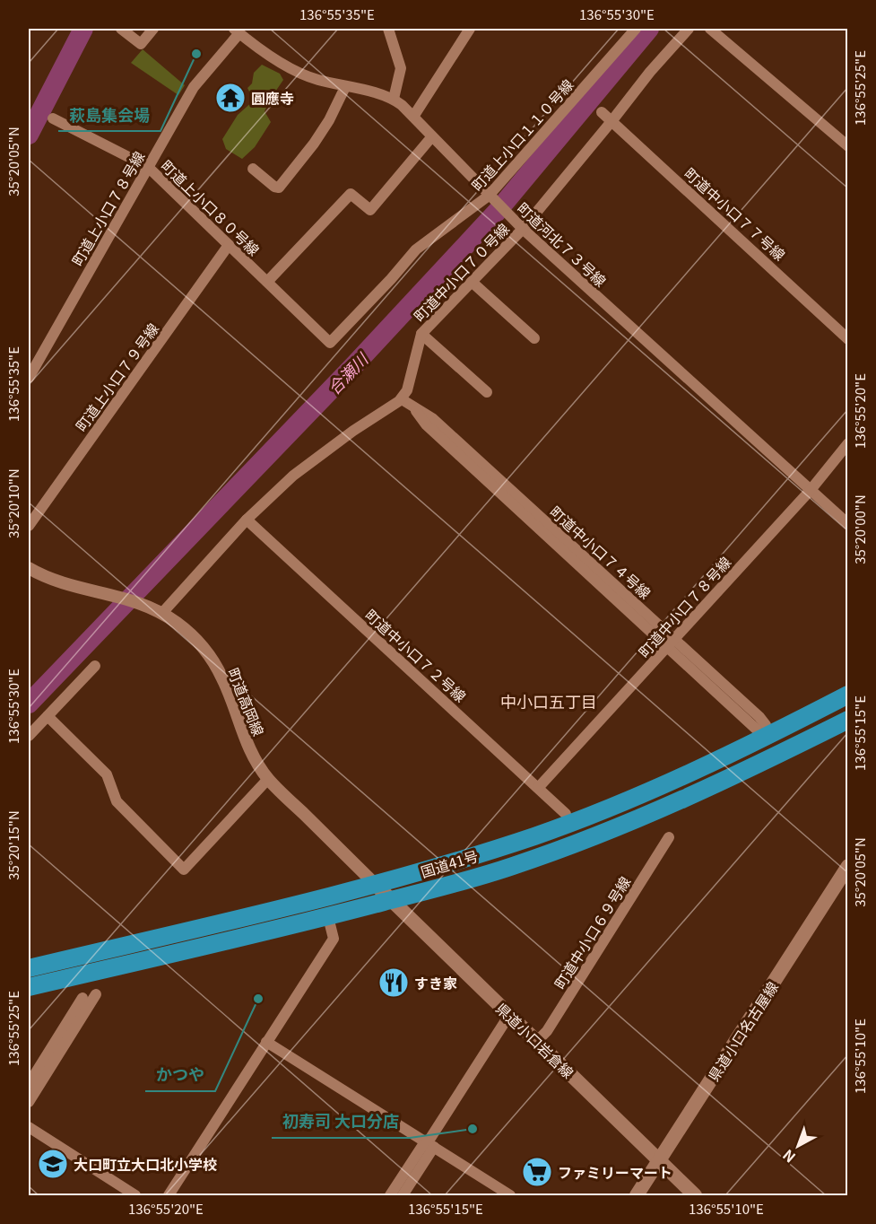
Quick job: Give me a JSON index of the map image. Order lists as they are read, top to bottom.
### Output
{
  "streets": {
    "highway": ["国道41号"],
    "main road": ["県道小口名古屋線", "県道小口岩倉線"],
    "street": [
      "町道上小口１１０号線",
      "町道上小口８０号線",
      "町道上小口７８号線",
      "町道中小口７７号線",
      "町道河北７３号線",
      "町道中小口７０号線",
      "町道上小口７９号線",
      "町道中小口７４号線",
      "町道中小口７８号線",
      "町道中小口７２号線",
      "町道高岡線",
      "町道中小口６９号線"
    ]
  },
  "crossings": [
    ["町道上小口１１０号線", "町道上小口８０号線"],
    ["町道上小口１１０号線", "町道河北７３号線"],
    ["町道上小口８０号線", "町道上小口７８号線"],
    ["町道上小口８０号線", "町道上小口７９号線"],
    ["町道上小口７８号線", "町道河北７３号線"],
    ["町道中小口７７号線", "町道中小口７０号線"],
    ["町道河北７３号線", "町道中小口７０号線"],
    ["町道河北７３号線", "町道中小口７８号線"],
    ["町道中小口７０号線", "町道中小口７４号線"],
    ["町道中小口７４号線", "町道中小口７８号線"],
    ["町道中小口７８号線", "町道中小口７２号線"],
    ["町道高岡線", "国道41号"],
    ["町道高岡線", "県道小口岩倉線"],
    ["国道41号", "県道小口岩倉線"],
    ["町道中小口６９号線", "県道小口岩倉線"],
    ["県道小口名古屋線", "県道小口岩倉線"]
  ],
  "districts": ["中小口五丁目"],
  "water": ["合瀬川"],
  "places": {
    "other": ["萩島集会場", "かつや", "初寿司 大口分店"],
    "temple": ["圓應寺"],
    "restaurant": ["すき家"],
    "school or university": ["大口町立大口北小学校"],
    "supermarket": ["ファミリーマート"]
  },
  "north": "bottom left",
  "coordinates": [
    "136°55'35\"E",
    "136°55'30\"E",
    "136°55'25\"E",
    "35°20'05\"N",
    "136°55'20\"E",
    "35°20'10\"N",
    "35°20'00\"N",
    "136°55'15\"E",
    "35°20'15\"N",
    "136°55'10\"E"
  ]
}
